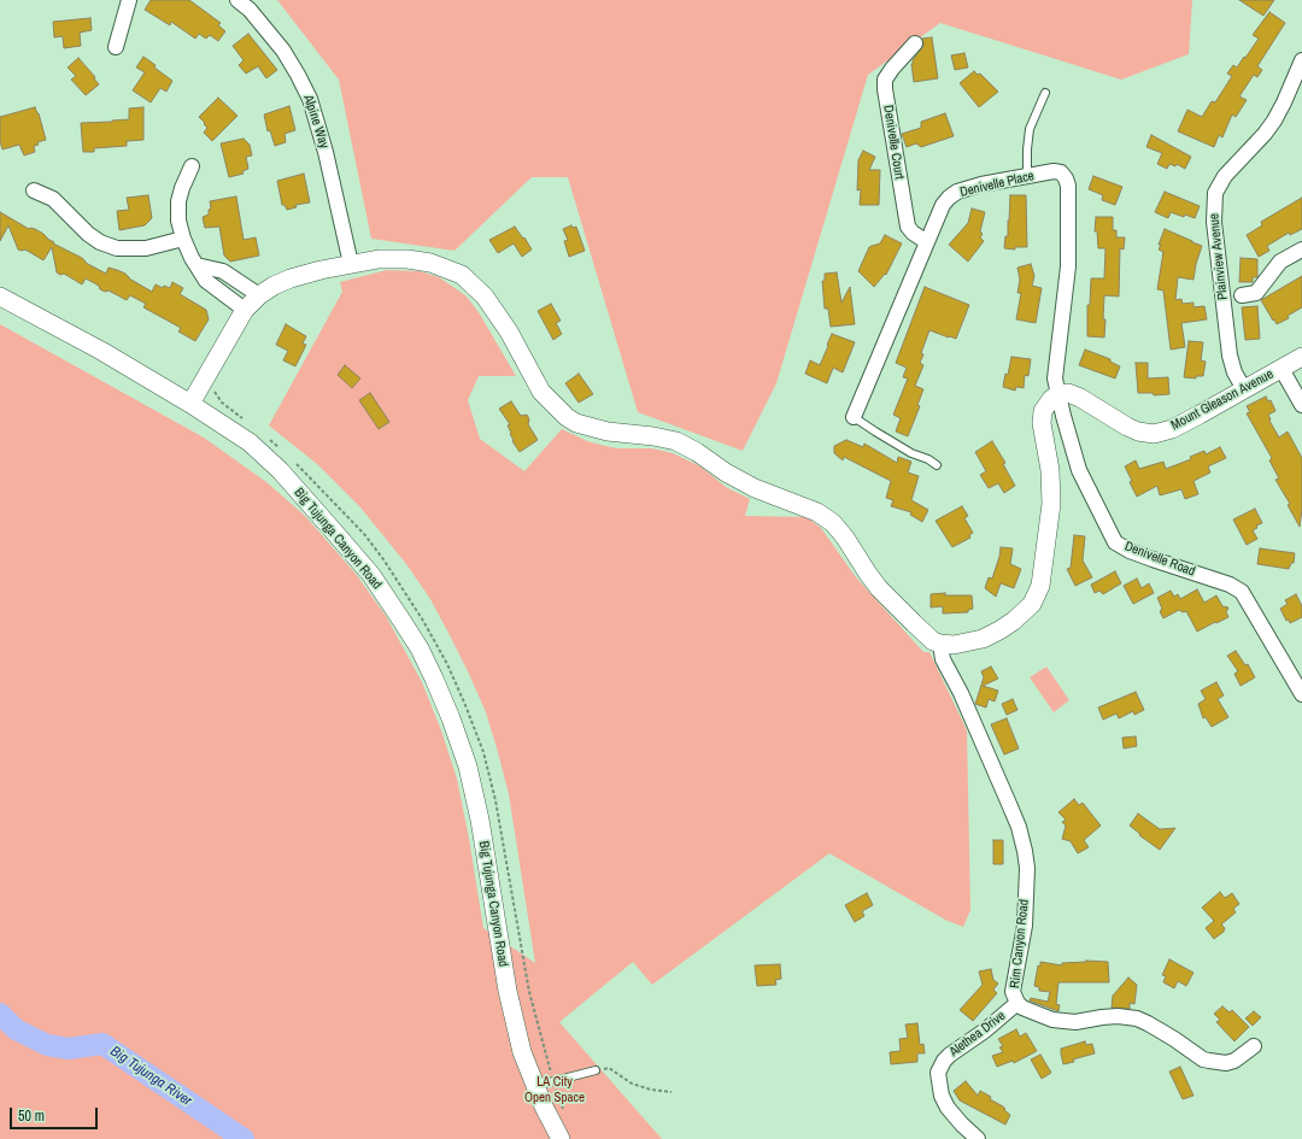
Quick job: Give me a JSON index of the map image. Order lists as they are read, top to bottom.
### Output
{
  "streets": {
    "street": [
      "Alpine Way",
      "Denivelle Court",
      "Denivelle Place",
      "Plainview Avenue",
      "Mount Gleason Avenue",
      "Big Tujunga Canyon Road",
      "Denivelle Road",
      "Rim Canyon Road",
      "Alethea Drive"
    ]
  },
  "crossings": [
    ["Denivelle Court", "Denivelle Place"],
    ["Denivelle Place", "Mount Gleason Avenue"],
    ["Denivelle Place", "Denivelle Road"],
    ["Plainview Avenue", "Mount Gleason Avenue"],
    ["Mount Gleason Avenue", "Denivelle Road"],
    ["Rim Canyon Road", "Alethea Drive"]
  ],
  "water": ["Big Tujunga River"],
  "parks": ["LA City Open Space"],
  "scale_bar": "50 m"
}
